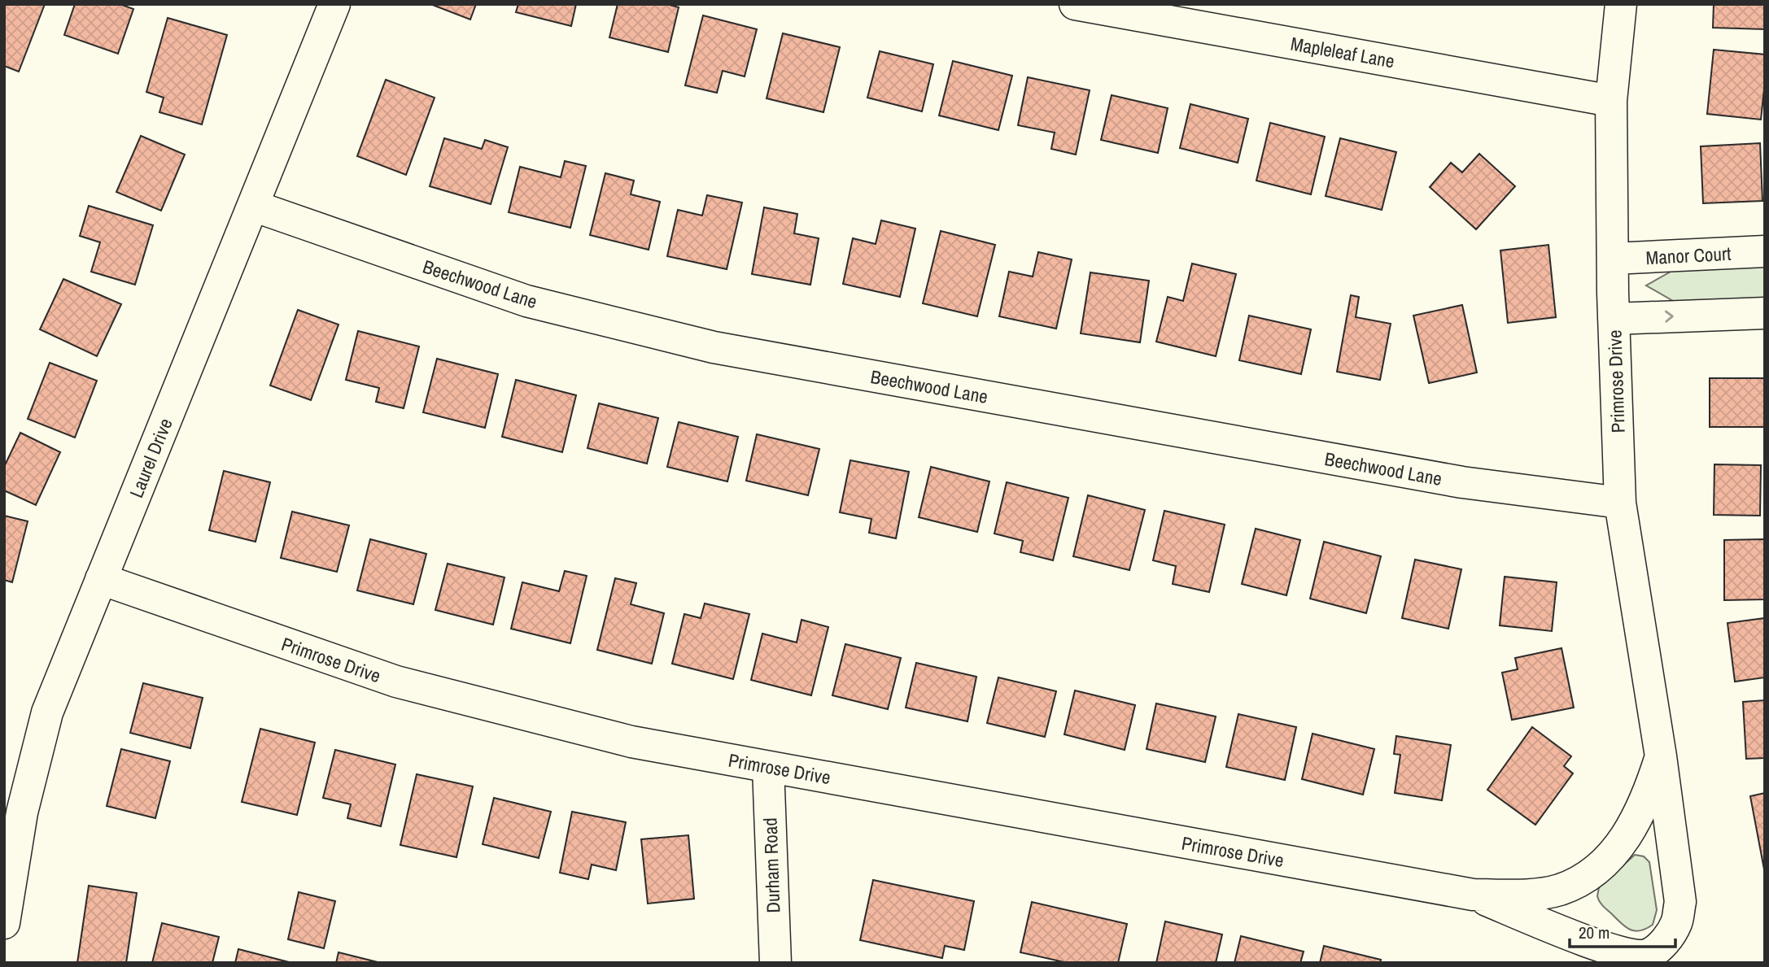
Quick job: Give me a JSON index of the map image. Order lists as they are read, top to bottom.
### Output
{
  "streets": {
    "street": [
      "Mapleleaf Lane",
      "Manor Court",
      "Beechwood Lane",
      "Primrose Drive",
      "Laurel Drive",
      "Durham Road"
    ]
  },
  "crossings": [
    ["Mapleleaf Lane", "Primrose Drive"],
    ["Manor Court", "Primrose Drive"],
    ["Beechwood Lane", "Primrose Drive"],
    ["Beechwood Lane", "Laurel Drive"],
    ["Primrose Drive", "Laurel Drive"],
    ["Primrose Drive", "Durham Road"]
  ],
  "scale_bar": "20 m"
}
